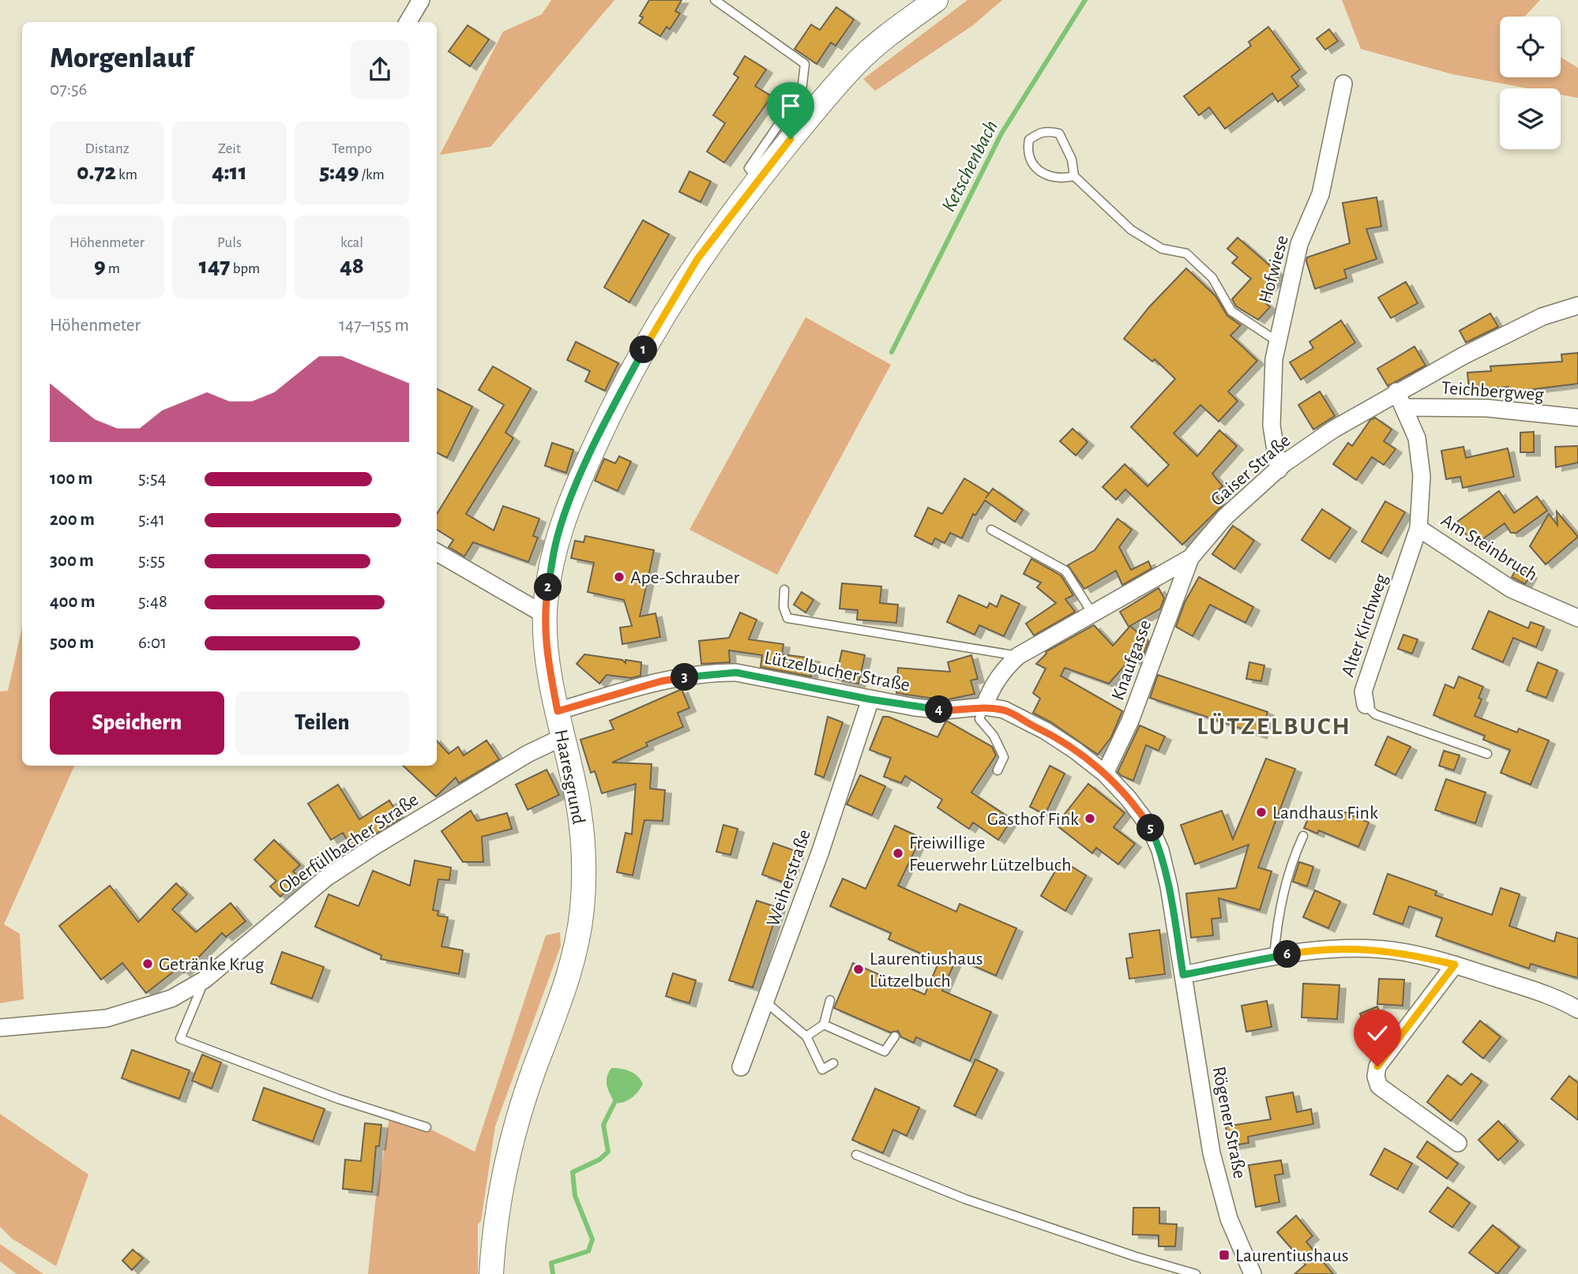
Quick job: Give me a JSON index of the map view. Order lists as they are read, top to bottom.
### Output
{
  "streets": {
    "street": [
      "Hofwiese",
      "Teichbergweg",
      "Gaiser Straße",
      "Am Steinbruch",
      "Alter Kirchweg",
      "Knaufgasse",
      "Lützelbucher Straße",
      "Haaresgrund",
      "Oberfüllbacher Straße",
      "Weiherstraße",
      "Rögener Straße"
    ]
  },
  "crossings": [
    ["Hofwiese", "Gaiser Straße"],
    ["Teichbergweg", "Am Steinbruch"],
    ["Gaiser Straße", "Am Steinbruch"],
    ["Gaiser Straße", "Knaufgasse"],
    ["Gaiser Straße", "Lützelbucher Straße"],
    ["Am Steinbruch", "Alter Kirchweg"],
    ["Knaufgasse", "Lützelbucher Straße"],
    ["Lützelbucher Straße", "Haaresgrund"],
    ["Lützelbucher Straße", "Weiherstraße"],
    ["Lützelbucher Straße", "Rögener Straße"],
    ["Haaresgrund", "Oberfüllbacher Straße"]
  ],
  "districts": ["LÜTZELBUCH"],
  "water": ["Ketschenbach"],
  "places": {
    "other": [
      "Ape-Schrauber",
      "Landhaus Fink",
      "Gasthof Fink",
      "Freiwillige Feuerwehr Lützelbuch",
      "Getränke Krug",
      "Laurentiushaus Lützelbuch"
    ],
    "transit": ["Laurentiushaus"]
  },
  "page": {
    "heading": ["Morgenlauf", "07:56"],
    "stats": [
      ["Distanz", "0.72 km"],
      ["Zeit", "4:11"],
      ["Tempo", "5:49 /km"],
      ["Höhenmeter", "9 m"],
      ["Puls", "147 bpm"],
      ["kcal", "48"]
    ],
    "chart": ["Höhenmeter", "147–155 m"],
    "pins": [
      "1",
      "2",
      "3",
      "4",
      "5",
      "6"
    ],
    "list": [
      {
        "name": "100 m",
        "note": "5:54"
      },
      {
        "name": "200 m",
        "note": "5:41"
      },
      {
        "name": "300 m",
        "note": "5:55"
      },
      {
        "name": "400 m",
        "note": "5:48"
      },
      {
        "name": "500 m",
        "note": "6:01"
      }
    ],
    "buttons": ["Speichern", "Teilen"]
  }
}
